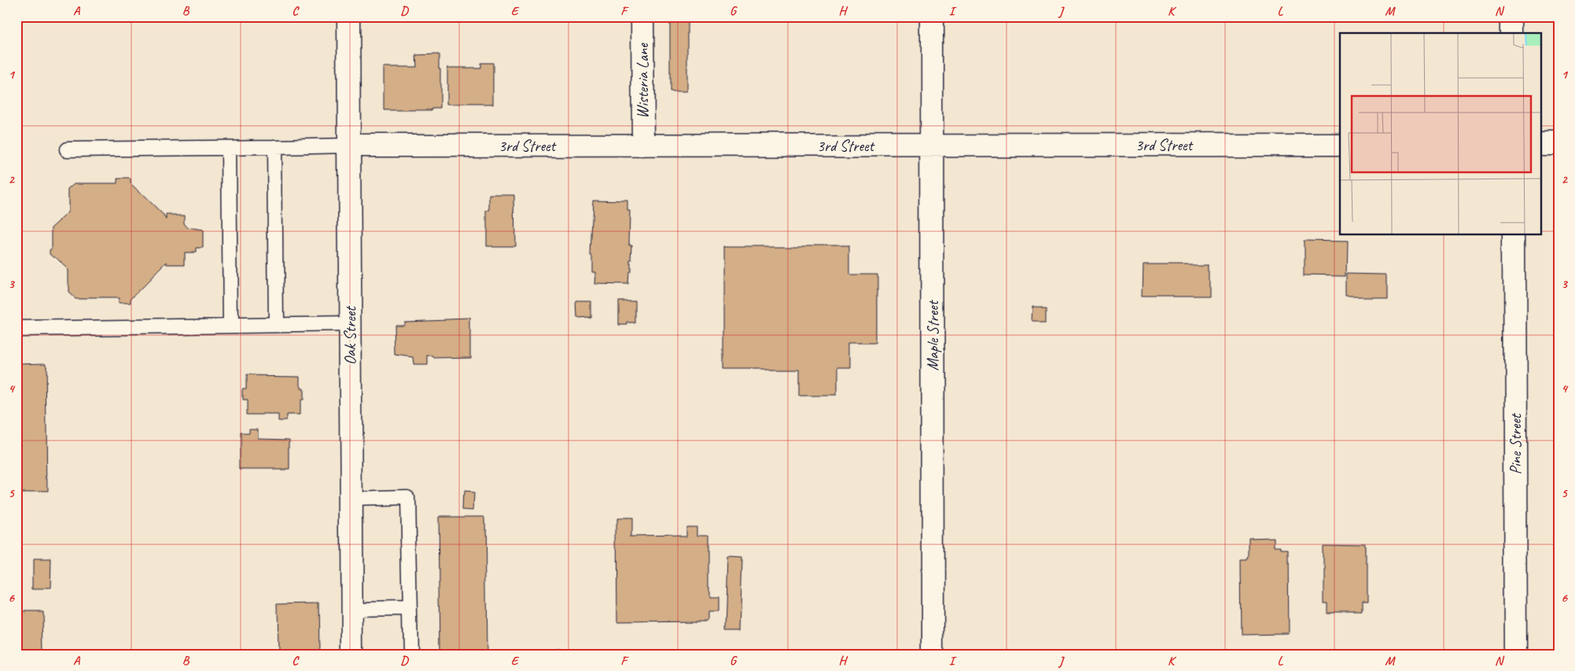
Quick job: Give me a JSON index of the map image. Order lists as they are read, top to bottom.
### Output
{
  "streets": {
    "street": [
      "Wisteria Lane",
      "3rd Street",
      "Oak Street",
      "Maple Street",
      "Pine Street"
    ]
  },
  "crossings": [
    ["Wisteria Lane", "3rd Street"],
    ["3rd Street", "Oak Street"],
    ["3rd Street", "Maple Street"]
  ],
  "grid": {
    "columns": [
      "A",
      "B",
      "C",
      "D",
      "E",
      "F",
      "G",
      "H",
      "I",
      "J",
      "K",
      "L",
      "M",
      "N"
    ],
    "rows": [
      "1",
      "2",
      "3",
      "4",
      "5",
      "6"
    ]
  }
}
